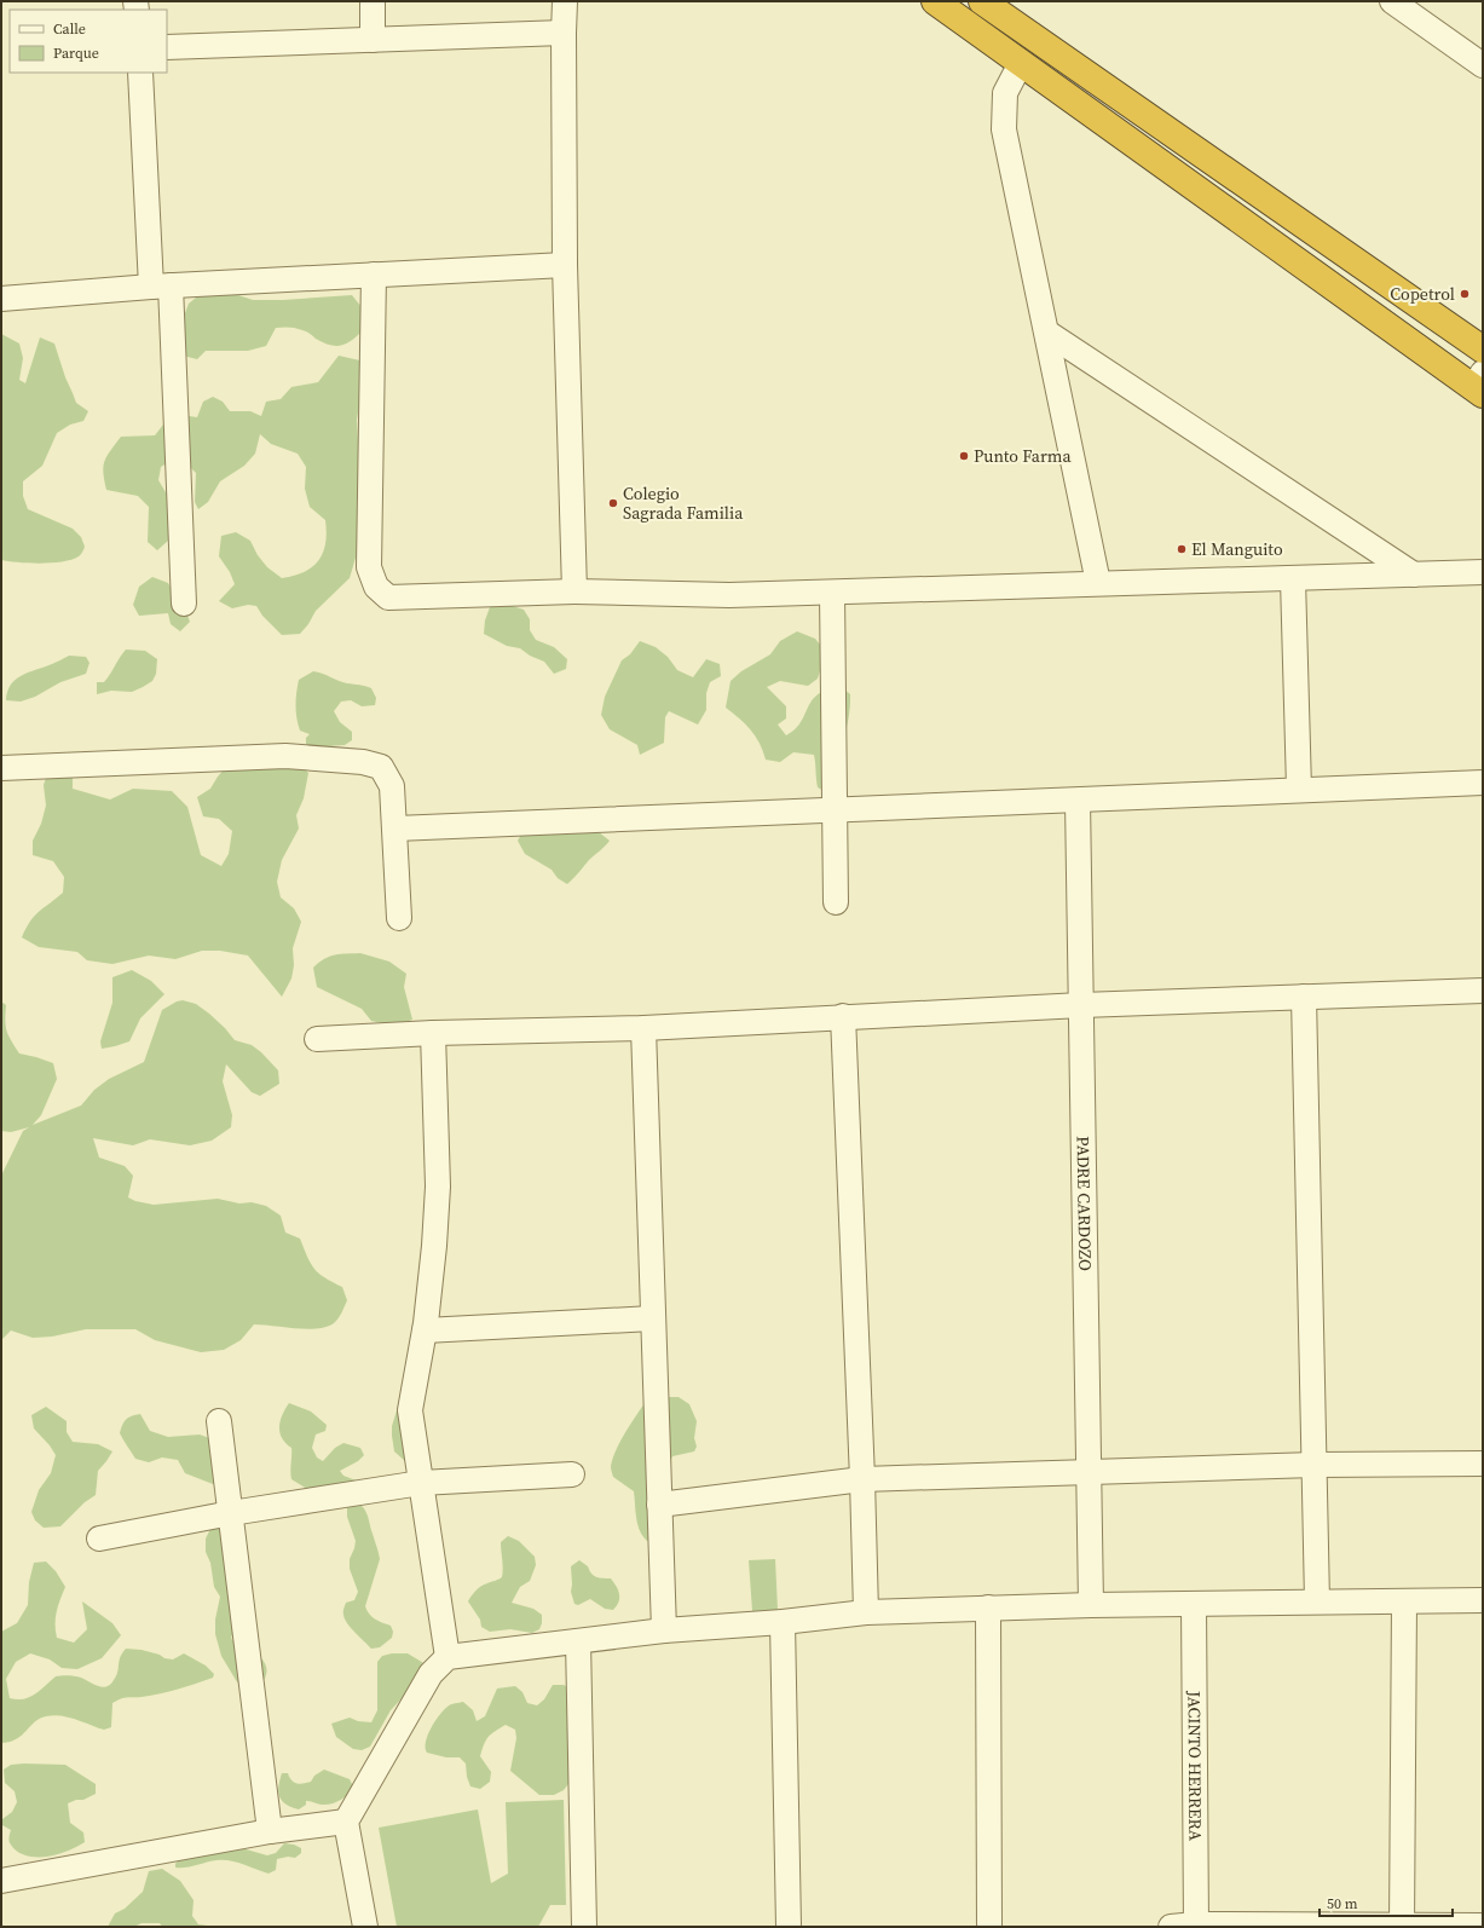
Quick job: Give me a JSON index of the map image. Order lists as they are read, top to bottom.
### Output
{
  "streets": {
    "street": ["PADRE CARDOZO", "JACINTO HERRERA"]
  },
  "places": [
    "Copetrol",
    "Punto Farma",
    "Colegio Sagrada Familia",
    "El Manguito"
  ],
  "legend": ["Calle", "Parque"],
  "scale_bar": "50 m"
}
